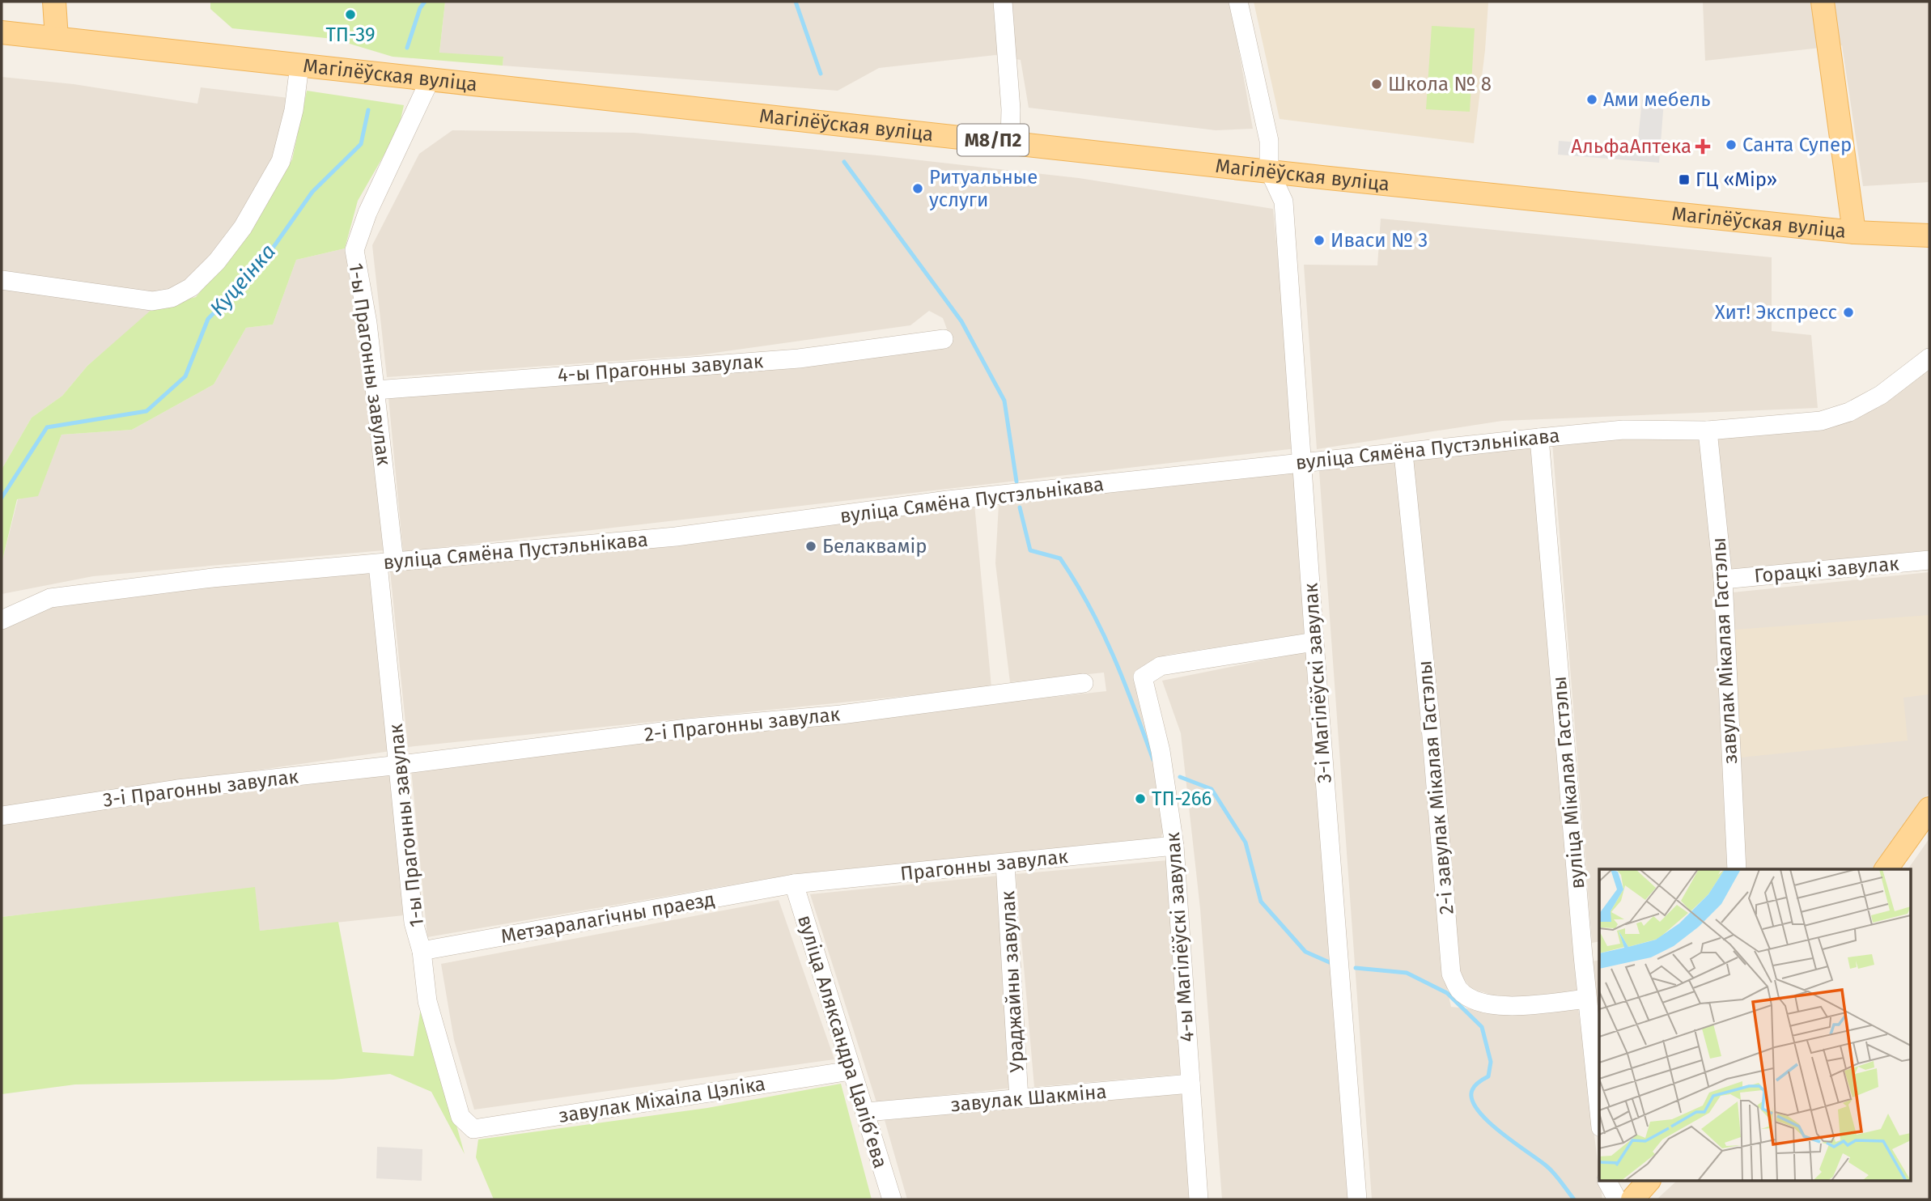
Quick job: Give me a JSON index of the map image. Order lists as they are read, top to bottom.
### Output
{
  "streets": {
    "main road": ["Магілёўская вуліца", "М8/П2"],
    "street": [
      "1-ы Прагонны завулак",
      "4-ы Прагонны завулак",
      "вуліца Сямёна Пустэльнікава",
      "Горацкі завулак",
      "завулак Мікалая Гастэлы",
      "3-і Магілёўскі завулак",
      "2-і Прагонны завулак",
      "вуліца Мікалая Гастэлы",
      "2-і завулак Мікалая Гастэлы",
      "3-і Прагонны завулак",
      "Прагонны завулак",
      "Метэаралагічны праезд",
      "4-ы Магілёўскі завулак",
      "Ураджайны завулак",
      "вуліца Аляксандра Цалібʼева",
      "завулак Шакміна",
      "завулак Міхаіла Цэліка"
    ]
  },
  "crossings": [
    ["Магілёўская вуліца", "1-ы Прагонны завулак"],
    ["Магілёўская вуліца", "3-і Магілёўскі завулак"],
    ["1-ы Прагонны завулак", "4-ы Прагонны завулак"],
    ["1-ы Прагонны завулак", "вуліца Сямёна Пустэльнікава"],
    ["1-ы Прагонны завулак", "2-і Прагонны завулак"],
    ["1-ы Прагонны завулак", "3-і Прагонны завулак"],
    ["1-ы Прагонны завулак", "Метэаралагічны праезд"],
    ["1-ы Прагонны завулак", "завулак Міхаіла Цэліка"],
    ["вуліца Сямёна Пустэльнікава", "завулак Мікалая Гастэлы"],
    ["вуліца Сямёна Пустэльнікава", "3-і Магілёўскі завулак"],
    ["вуліца Сямёна Пустэльнікава", "вуліца Мікалая Гастэлы"],
    ["вуліца Сямёна Пустэльнікава", "2-і завулак Мікалая Гастэлы"],
    ["Горацкі завулак", "завулак Мікалая Гастэлы"],
    ["3-і Магілёўскі завулак", "4-ы Магілёўскі завулак"],
    ["2-і Прагонны завулак", "3-і Прагонны завулак"],
    ["вуліца Мікалая Гастэлы", "2-і завулак Мікалая Гастэлы"],
    ["Прагонны завулак", "Метэаралагічны праезд"],
    ["Прагонны завулак", "4-ы Магілёўскі завулак"],
    ["Прагонны завулак", "Ураджайны завулак"],
    ["Прагонны завулак", "вуліца Аляксандра Цалібʼева"],
    ["Метэаралагічны праезд", "вуліца Аляксандра Цалібʼева"],
    ["4-ы Магілёўскі завулак", "завулак Шакміна"],
    ["Ураджайны завулак", "завулак Шакміна"],
    ["вуліца Аляксандра Цалібʼева", "завулак Шакміна"],
    ["вуліца Аляксандра Цалібʼева", "завулак Міхаіла Цэліка"]
  ],
  "water": ["Куцеінка"],
  "places": {
    "other": [
      "ТП-39",
      "Школа № 8",
      "Ами мебель",
      "Санта Супер",
      "Ритуальные услуги",
      "Иваси № 3",
      "Хит! Экспресс",
      "Белаквамір",
      "ТП-266"
    ],
    "health": ["АльфаАптека"],
    "transit": ["ГЦ «Мір»"]
  }
}
